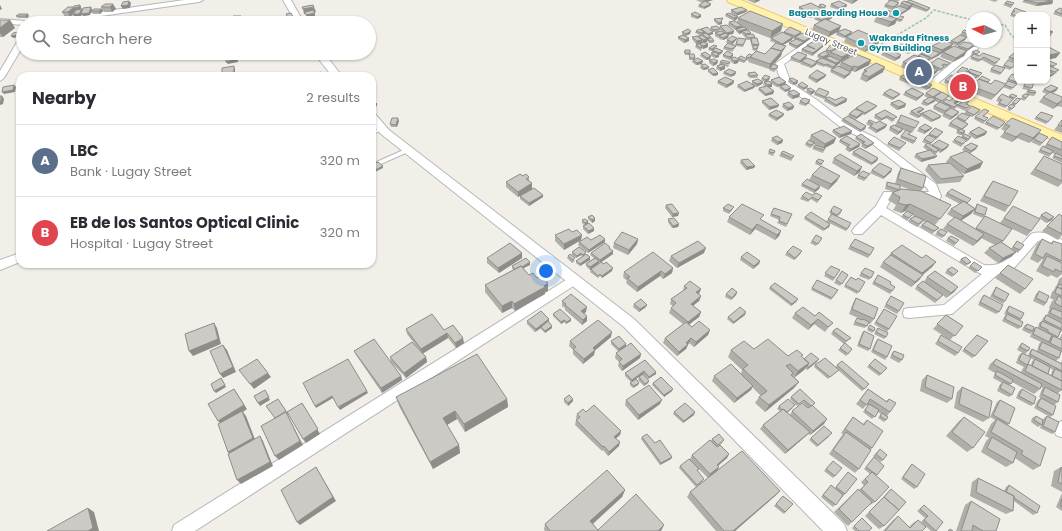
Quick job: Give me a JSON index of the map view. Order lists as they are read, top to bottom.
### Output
{
  "streets": {
    "main road": ["Lugay Street"]
  },
  "places": ["Bagon Bording House", "Wakanda Fitness Gym Building"],
  "north": "left",
  "page": {
    "map_buttons": ["+", "−"],
    "search": "Search here",
    "pins": ["A", "B"],
    "heading": ["Nearby", "2 results"],
    "list": [
      {
        "mark": "A",
        "name": "LBC",
        "note": "Bank · Lugay Street",
        "value": "320 m"
      },
      {
        "mark": "B",
        "name": "EB de los Santos Optical Clinic",
        "note": "Hospital · Lugay Street",
        "value": "320 m"
      }
    ]
  }
}
